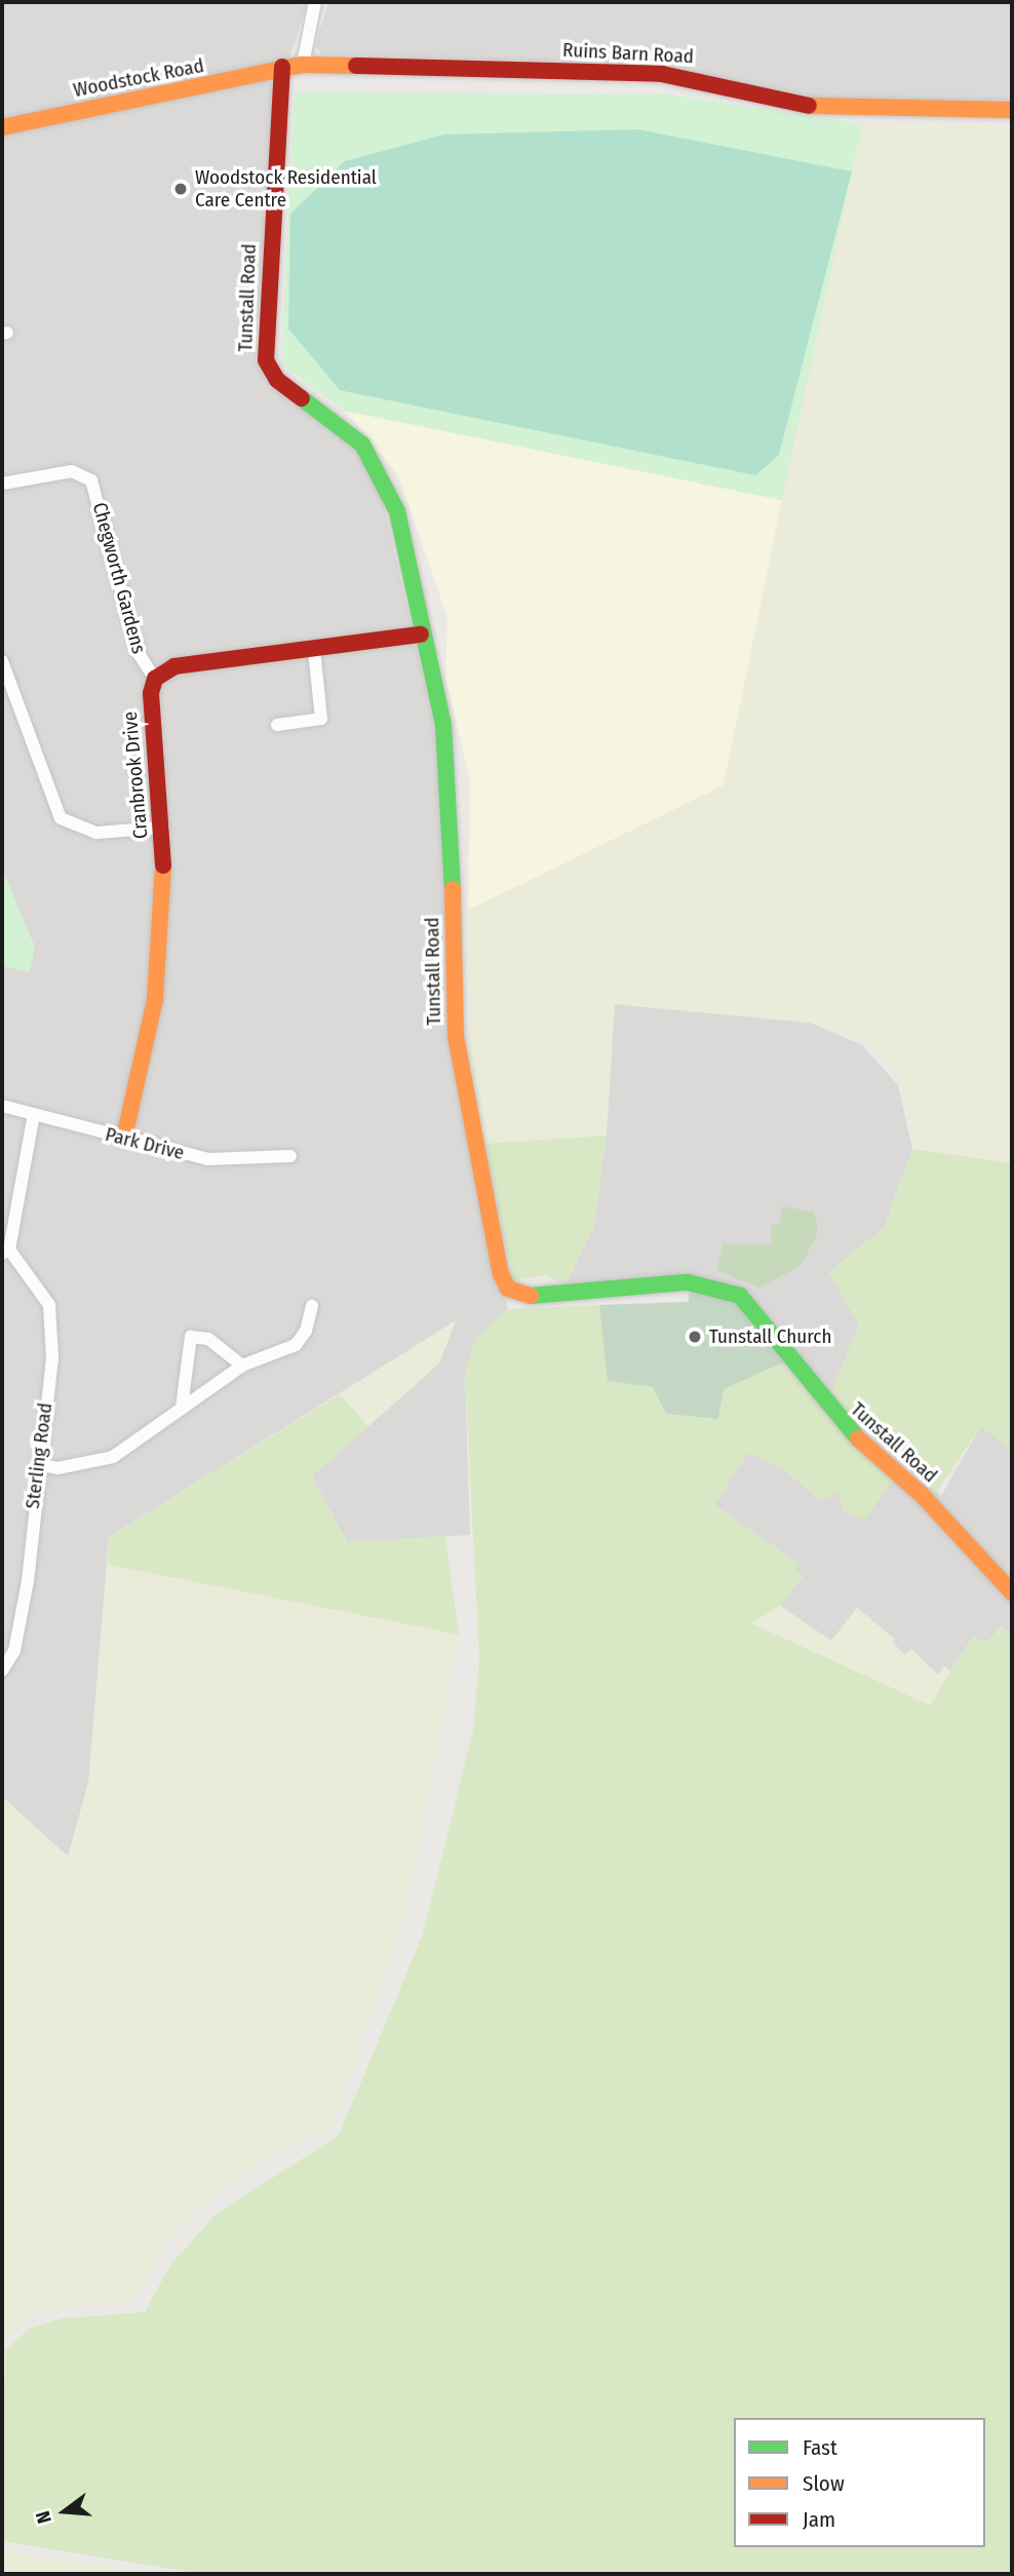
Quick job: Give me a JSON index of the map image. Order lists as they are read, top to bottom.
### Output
{
  "streets": {
    "street": [
      "Ruins Barn Road",
      "Woodstock Road",
      "Tunstall Road",
      "Chegworth Gardens",
      "Cranbrook Drive",
      "Park Drive",
      "Sterling Road"
    ]
  },
  "crossings": [
    ["Ruins Barn Road", "Woodstock Road"],
    ["Ruins Barn Road", "Tunstall Road"],
    ["Woodstock Road", "Tunstall Road"],
    ["Chegworth Gardens", "Cranbrook Drive"],
    ["Cranbrook Drive", "Park Drive"],
    ["Park Drive", "Sterling Road"]
  ],
  "places": ["Woodstock Residential Care Centre", "Tunstall Church"],
  "legend": ["Fast", "Slow", "Jam"],
  "north": "left"
}
